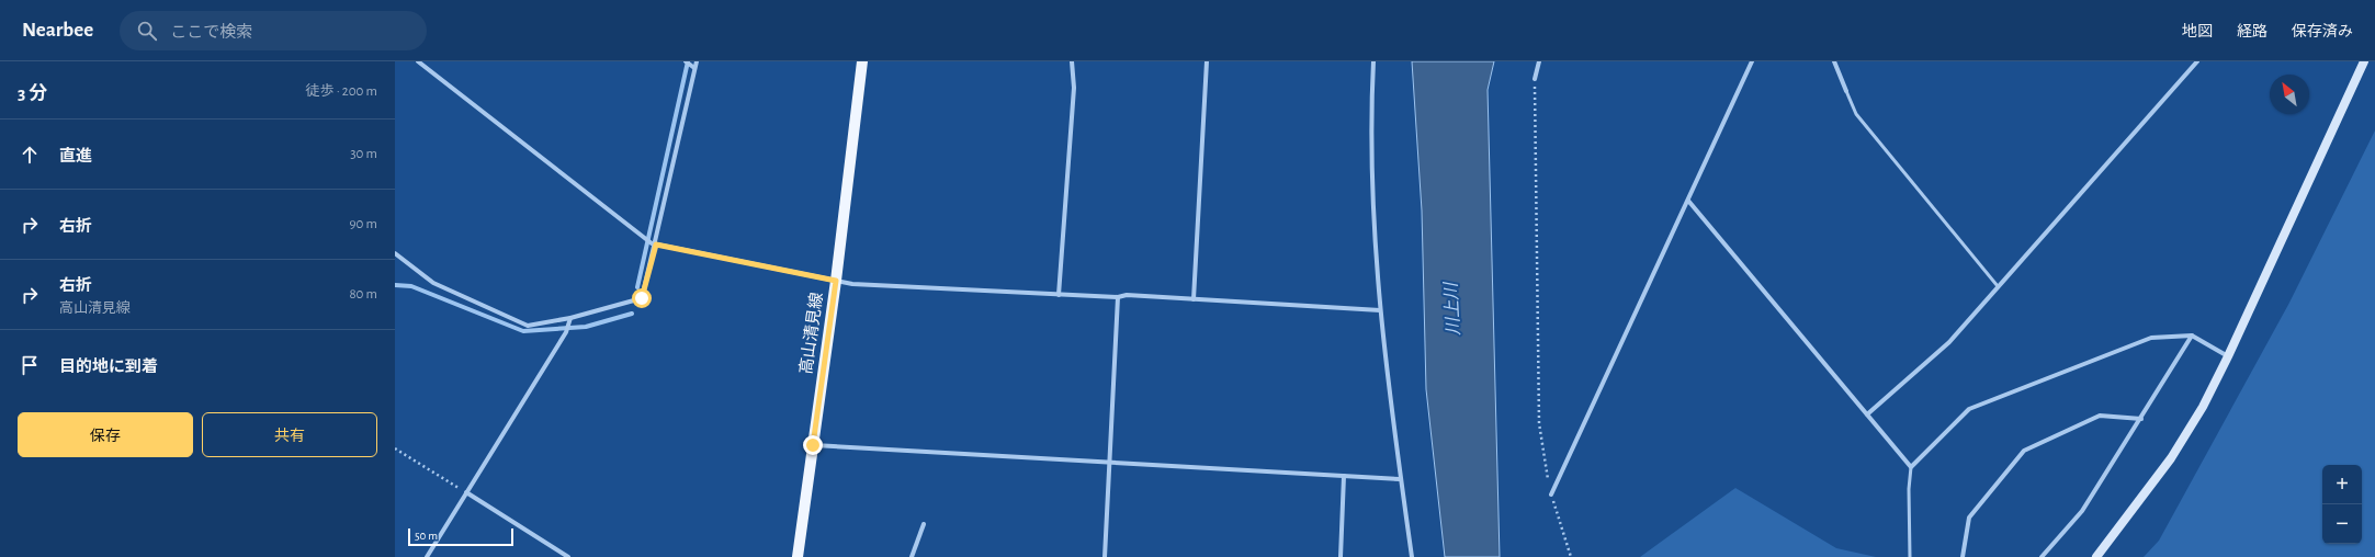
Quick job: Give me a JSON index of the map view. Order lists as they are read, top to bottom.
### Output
{
  "streets": {
    "main road": ["高山清見線"]
  },
  "water": ["川上川"],
  "scale_bar": "50 m",
  "north": "top left",
  "page": {
    "header": "Nearbee",
    "search": "ここで検索",
    "nav": ["地図", "経路", "保存済み"],
    "heading": ["3 分", "徒歩 · 200 m"],
    "list": [
      ["直進", "30 m"],
      ["右折", "90 m"],
      ["右折", "高山清見線", "80 m"],
      "目的地に到着"
    ],
    "buttons": ["保存", "共有"],
    "map_buttons": ["+", "−"],
    "scale": "50 m"
  }
}
